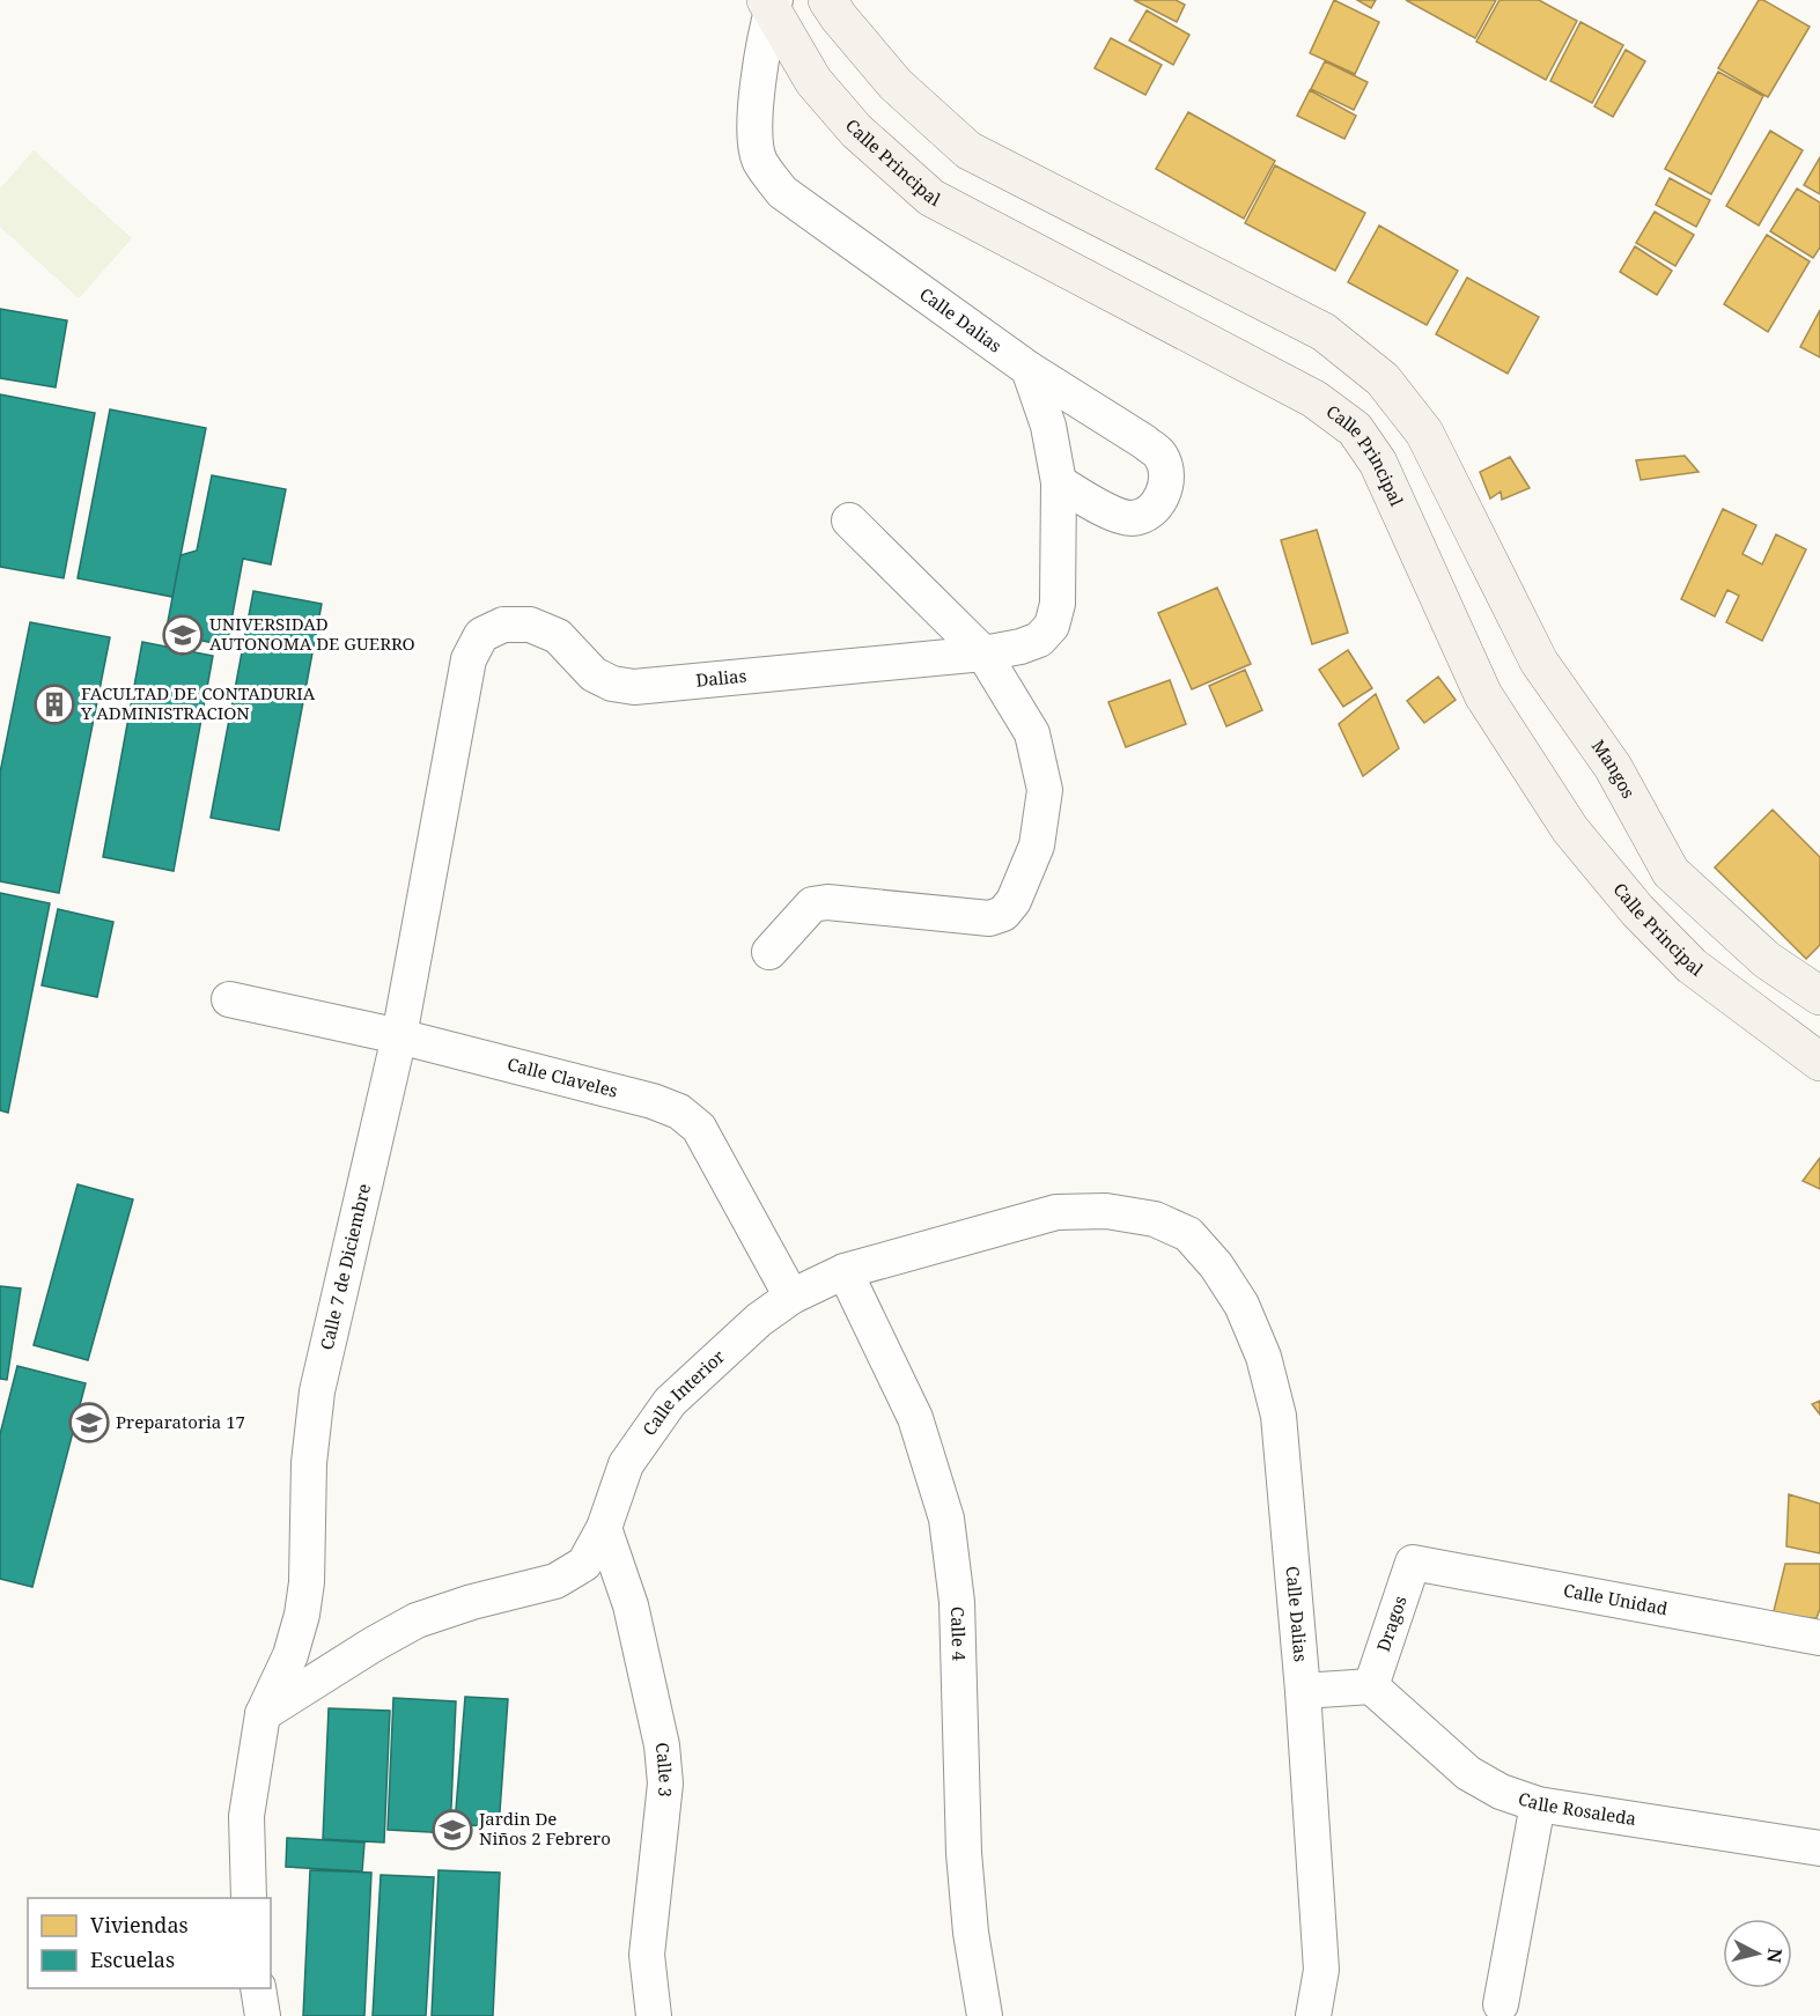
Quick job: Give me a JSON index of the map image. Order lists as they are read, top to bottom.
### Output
{
  "streets": {
    "street": [
      "Calle Principal",
      "Calle Dalias",
      "Dalias",
      "Mangos",
      "Calle Claveles",
      "Calle 7 de Diciembre",
      "Calle Interior",
      "Calle Unidad",
      "Dragos",
      "Calle 4",
      "Calle 3",
      "Calle Rosaleda"
    ]
  },
  "crossings": [
    ["Calle Principal", "Calle Dalias"],
    ["Calle Dalias", "Calle Interior"],
    ["Dalias", "Calle 7 de Diciembre"],
    ["Calle Claveles", "Calle 7 de Diciembre"],
    ["Calle Claveles", "Calle Interior"],
    ["Calle 7 de Diciembre", "Calle Interior"],
    ["Calle Interior", "Calle 4"],
    ["Calle Interior", "Calle 3"],
    ["Calle Unidad", "Dragos"],
    ["Dragos", "Calle Rosaleda"]
  ],
  "places": {
    "school or university": ["UNIVERSIDAD AUTONOMA DE GUERRO", "Preparatoria 17", "Jardin De Niños 2 Febrero"],
    "building": ["FACULTAD DE CONTADURIA Y ADMINISTRACION"]
  },
  "legend": ["Viviendas", "Escuelas"],
  "north": "right"
}
